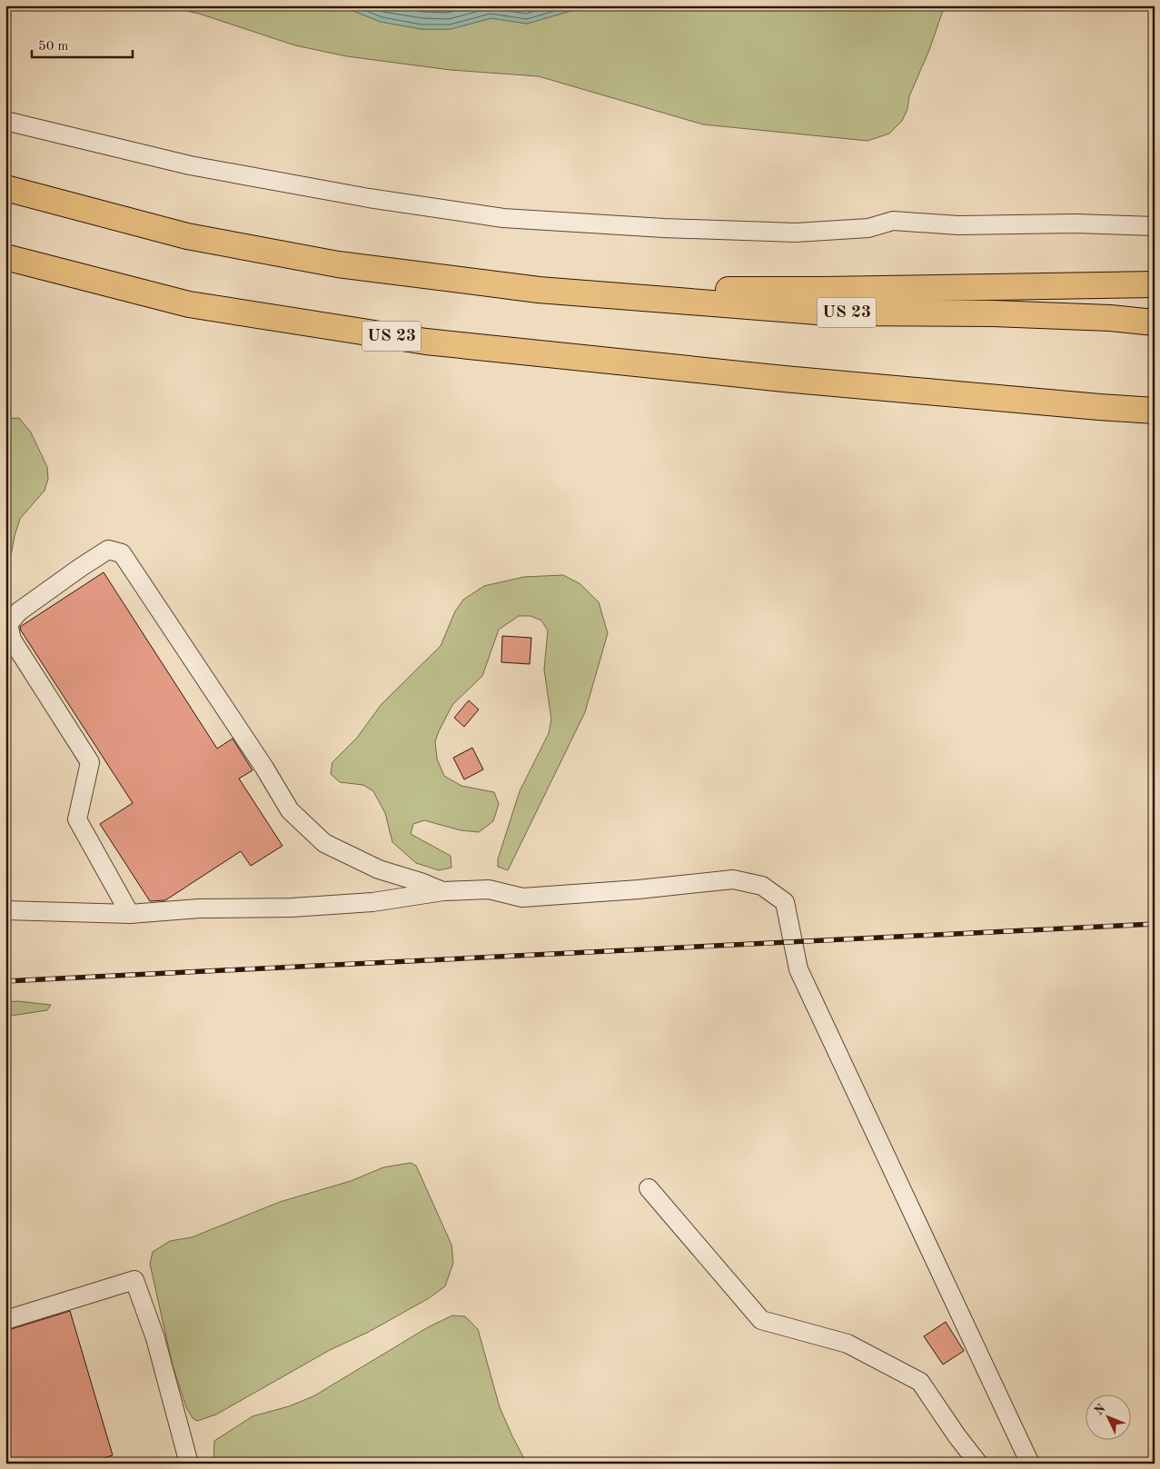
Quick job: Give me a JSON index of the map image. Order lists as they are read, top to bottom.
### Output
{
  "streets": {
    "highway": ["US 23"]
  },
  "scale_bar": "50 m",
  "north": "top left"
}
